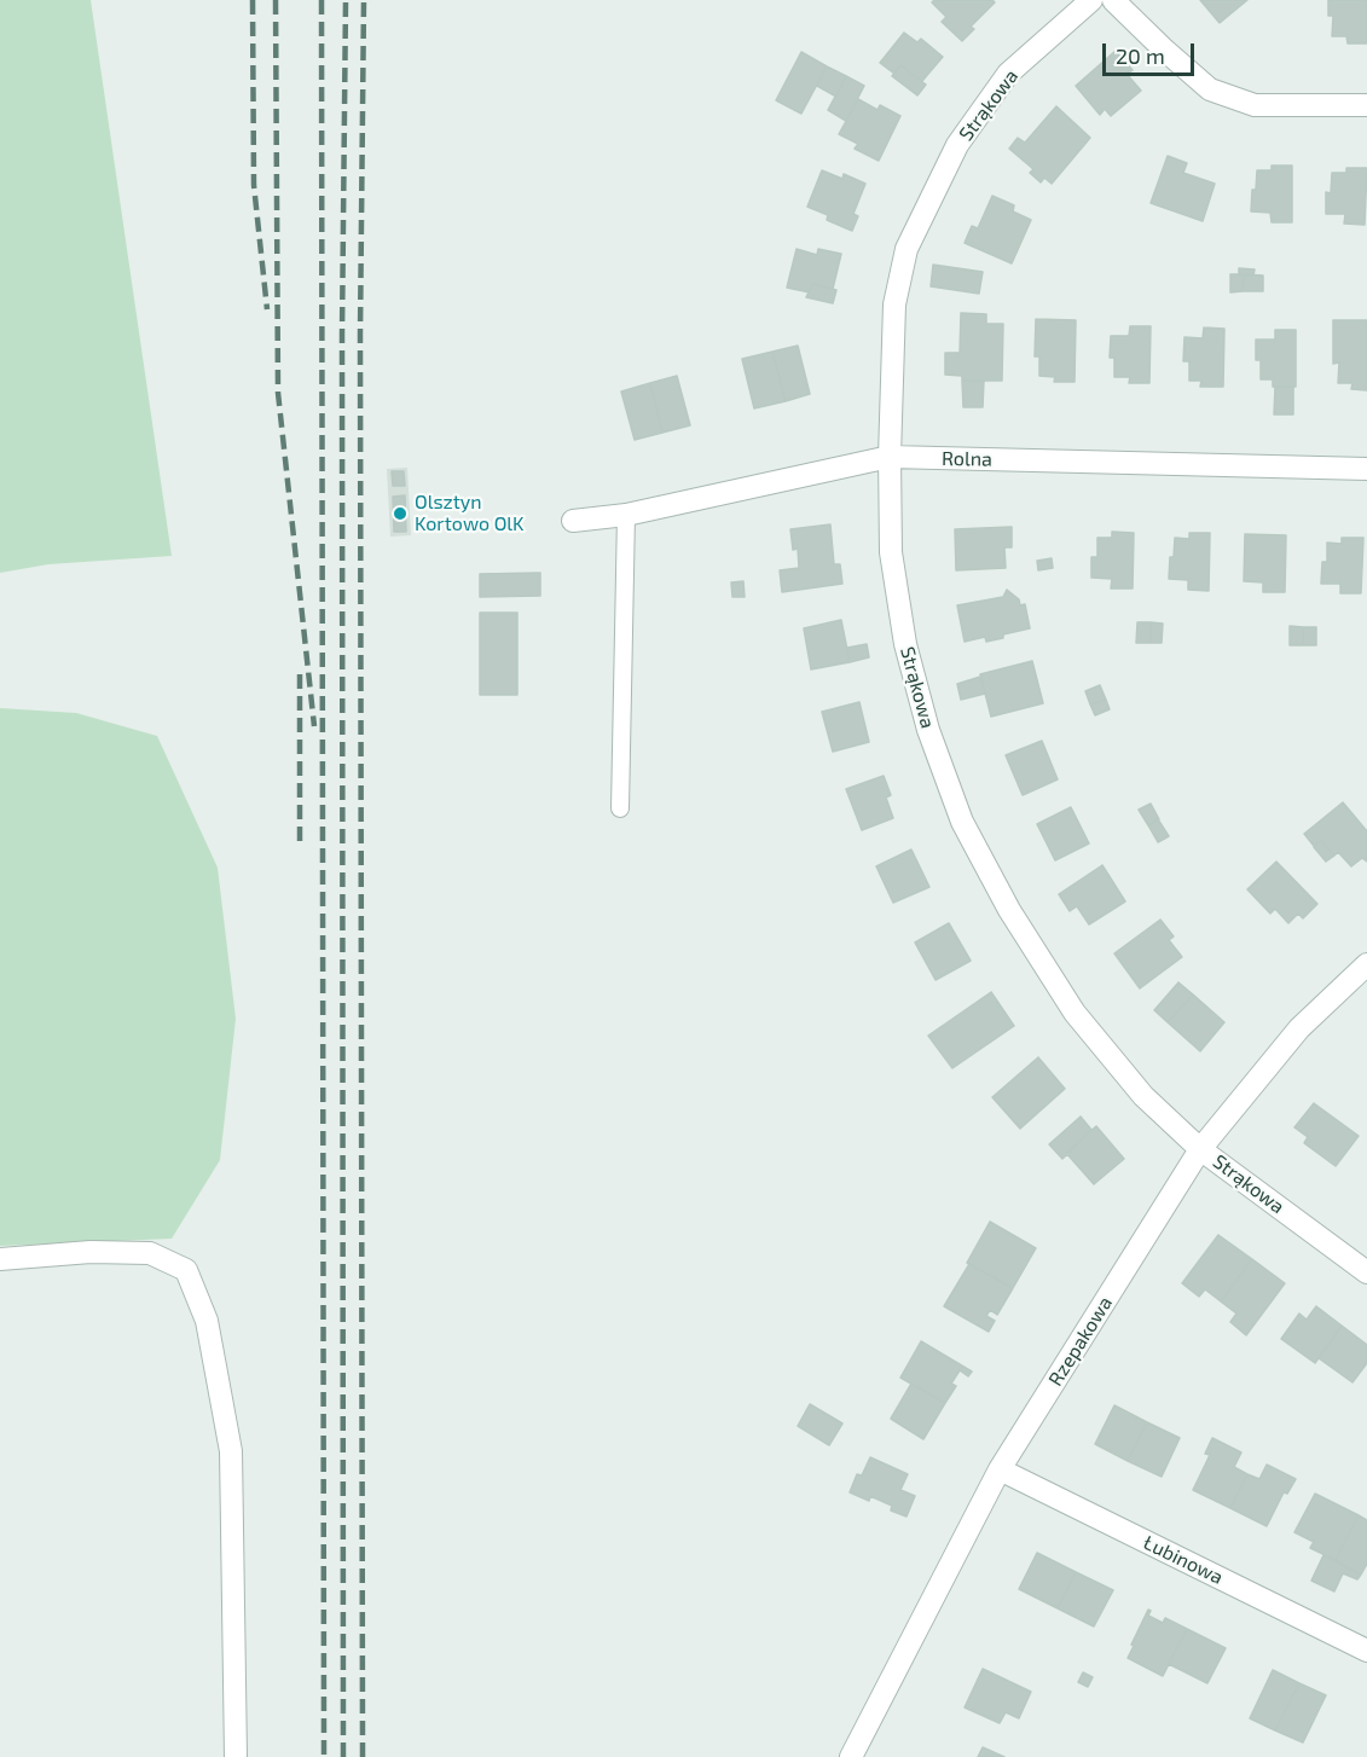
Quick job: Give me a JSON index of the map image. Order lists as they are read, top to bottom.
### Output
{
  "streets": {
    "street": [
      "Strąkowa",
      "Rolna",
      "Rzepakowa",
      "Łubinowa"
    ]
  },
  "crossings": [
    ["Strąkowa", "Rolna"],
    ["Strąkowa", "Rzepakowa"],
    ["Rzepakowa", "Łubinowa"]
  ],
  "places": ["Olsztyn Kortowo OlK"],
  "scale_bar": "20 m"
}
